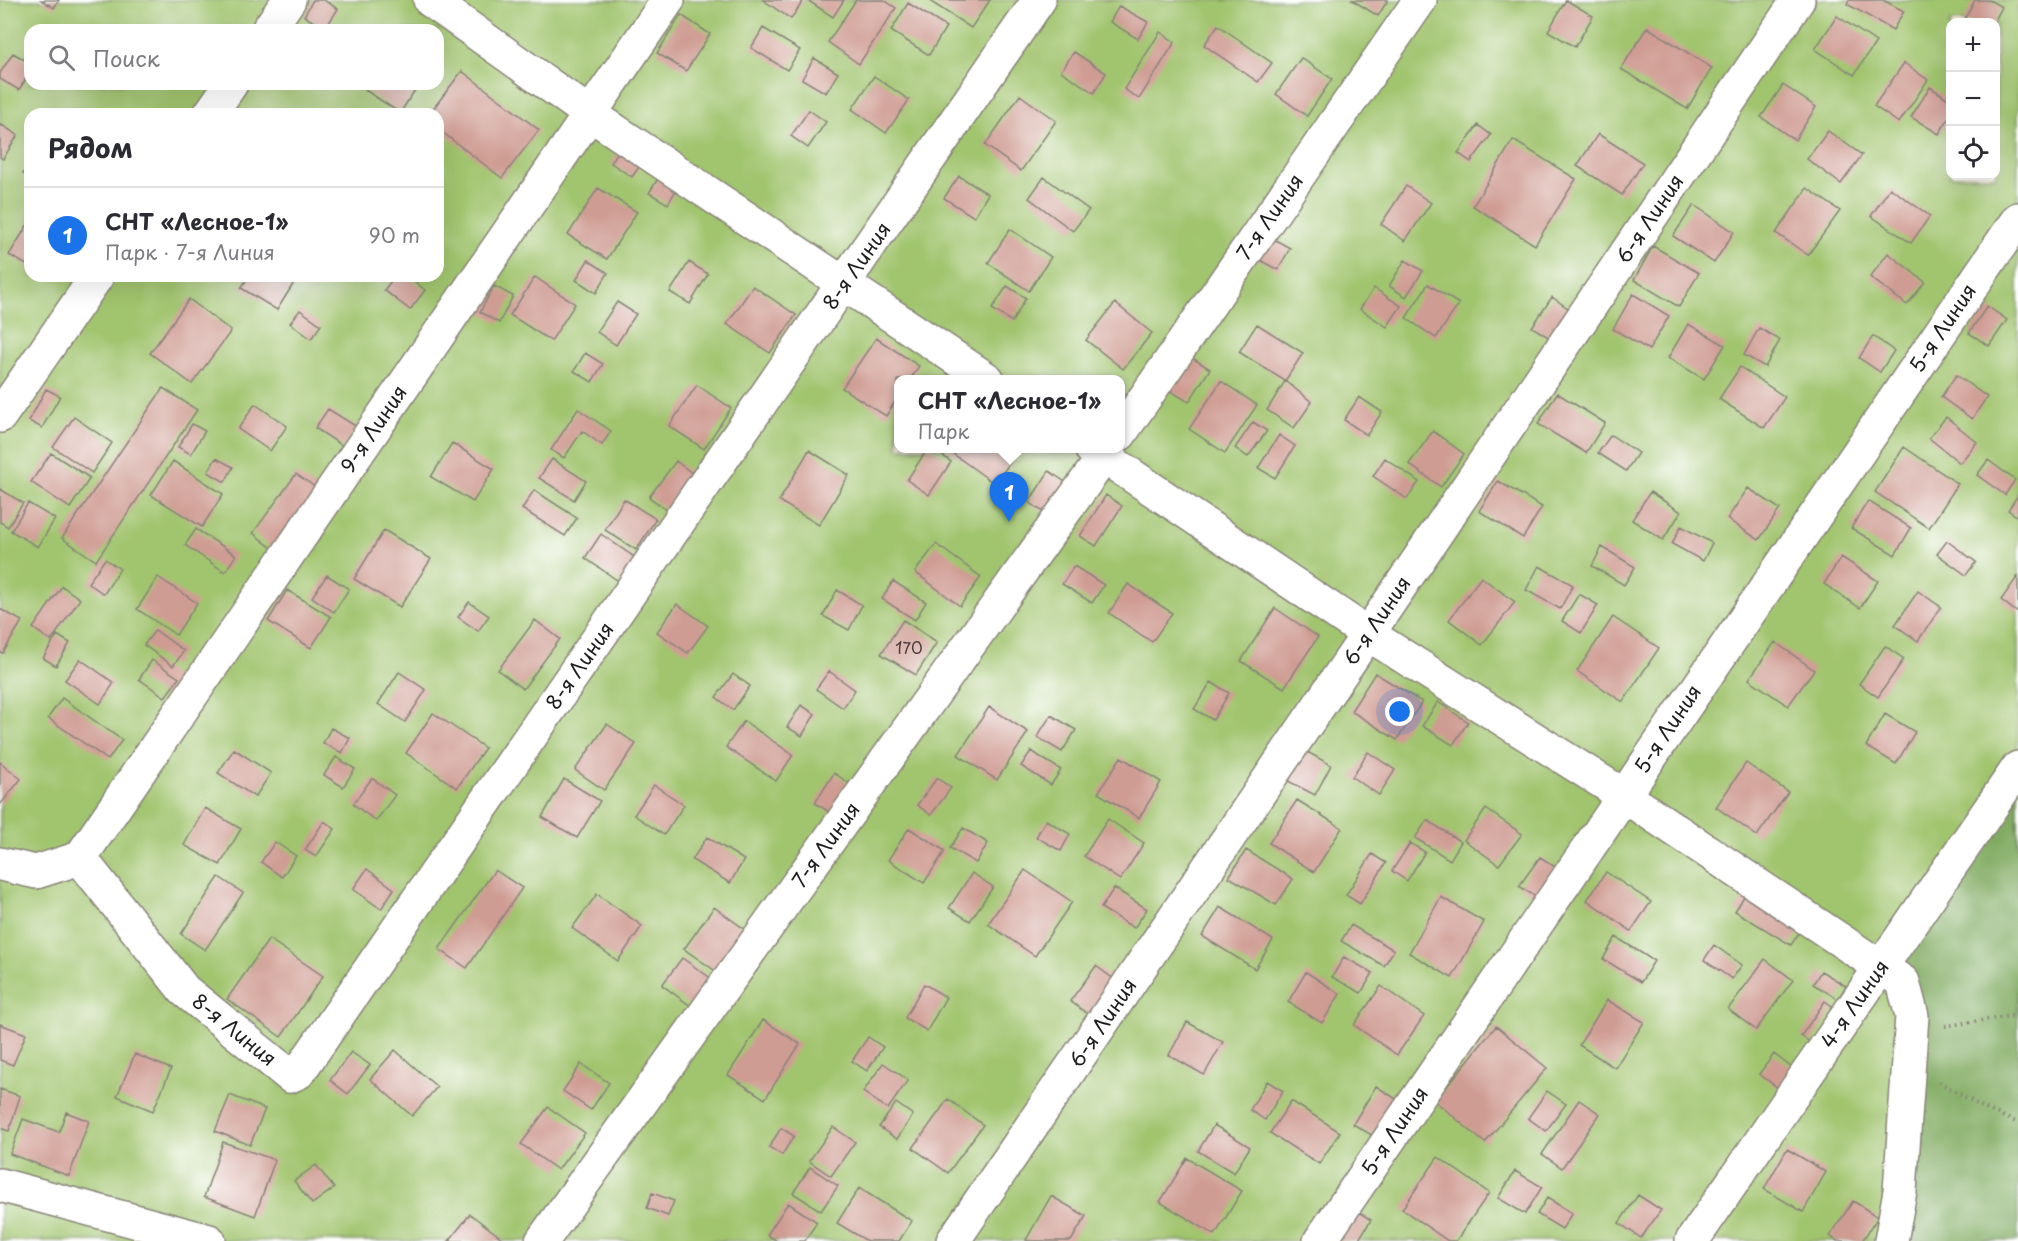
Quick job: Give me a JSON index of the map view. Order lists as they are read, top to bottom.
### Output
{
  "streets": {
    "street": [
      "7-я Линия",
      "6-я Линия",
      "8-я Линия",
      "5-я Линия",
      "9-я Линия",
      "4-я Линия"
    ]
  },
  "crossings": [
    ["8-я Линия", "9-я Линия"]
  ],
  "house_numbers": ["170"],
  "page": {
    "map_buttons": ["+", "−"],
    "search": "Поиск",
    "heading": "Рядом",
    "list": [
      {
        "mark": "1",
        "name": "СНТ «Лесное-1»",
        "note": "Парк · 7-я Линия",
        "value": "90 m"
      }
    ],
    "popup": ["СНТ «Лесное-1»", "Парк"],
    "pins": "1"
  }
}
